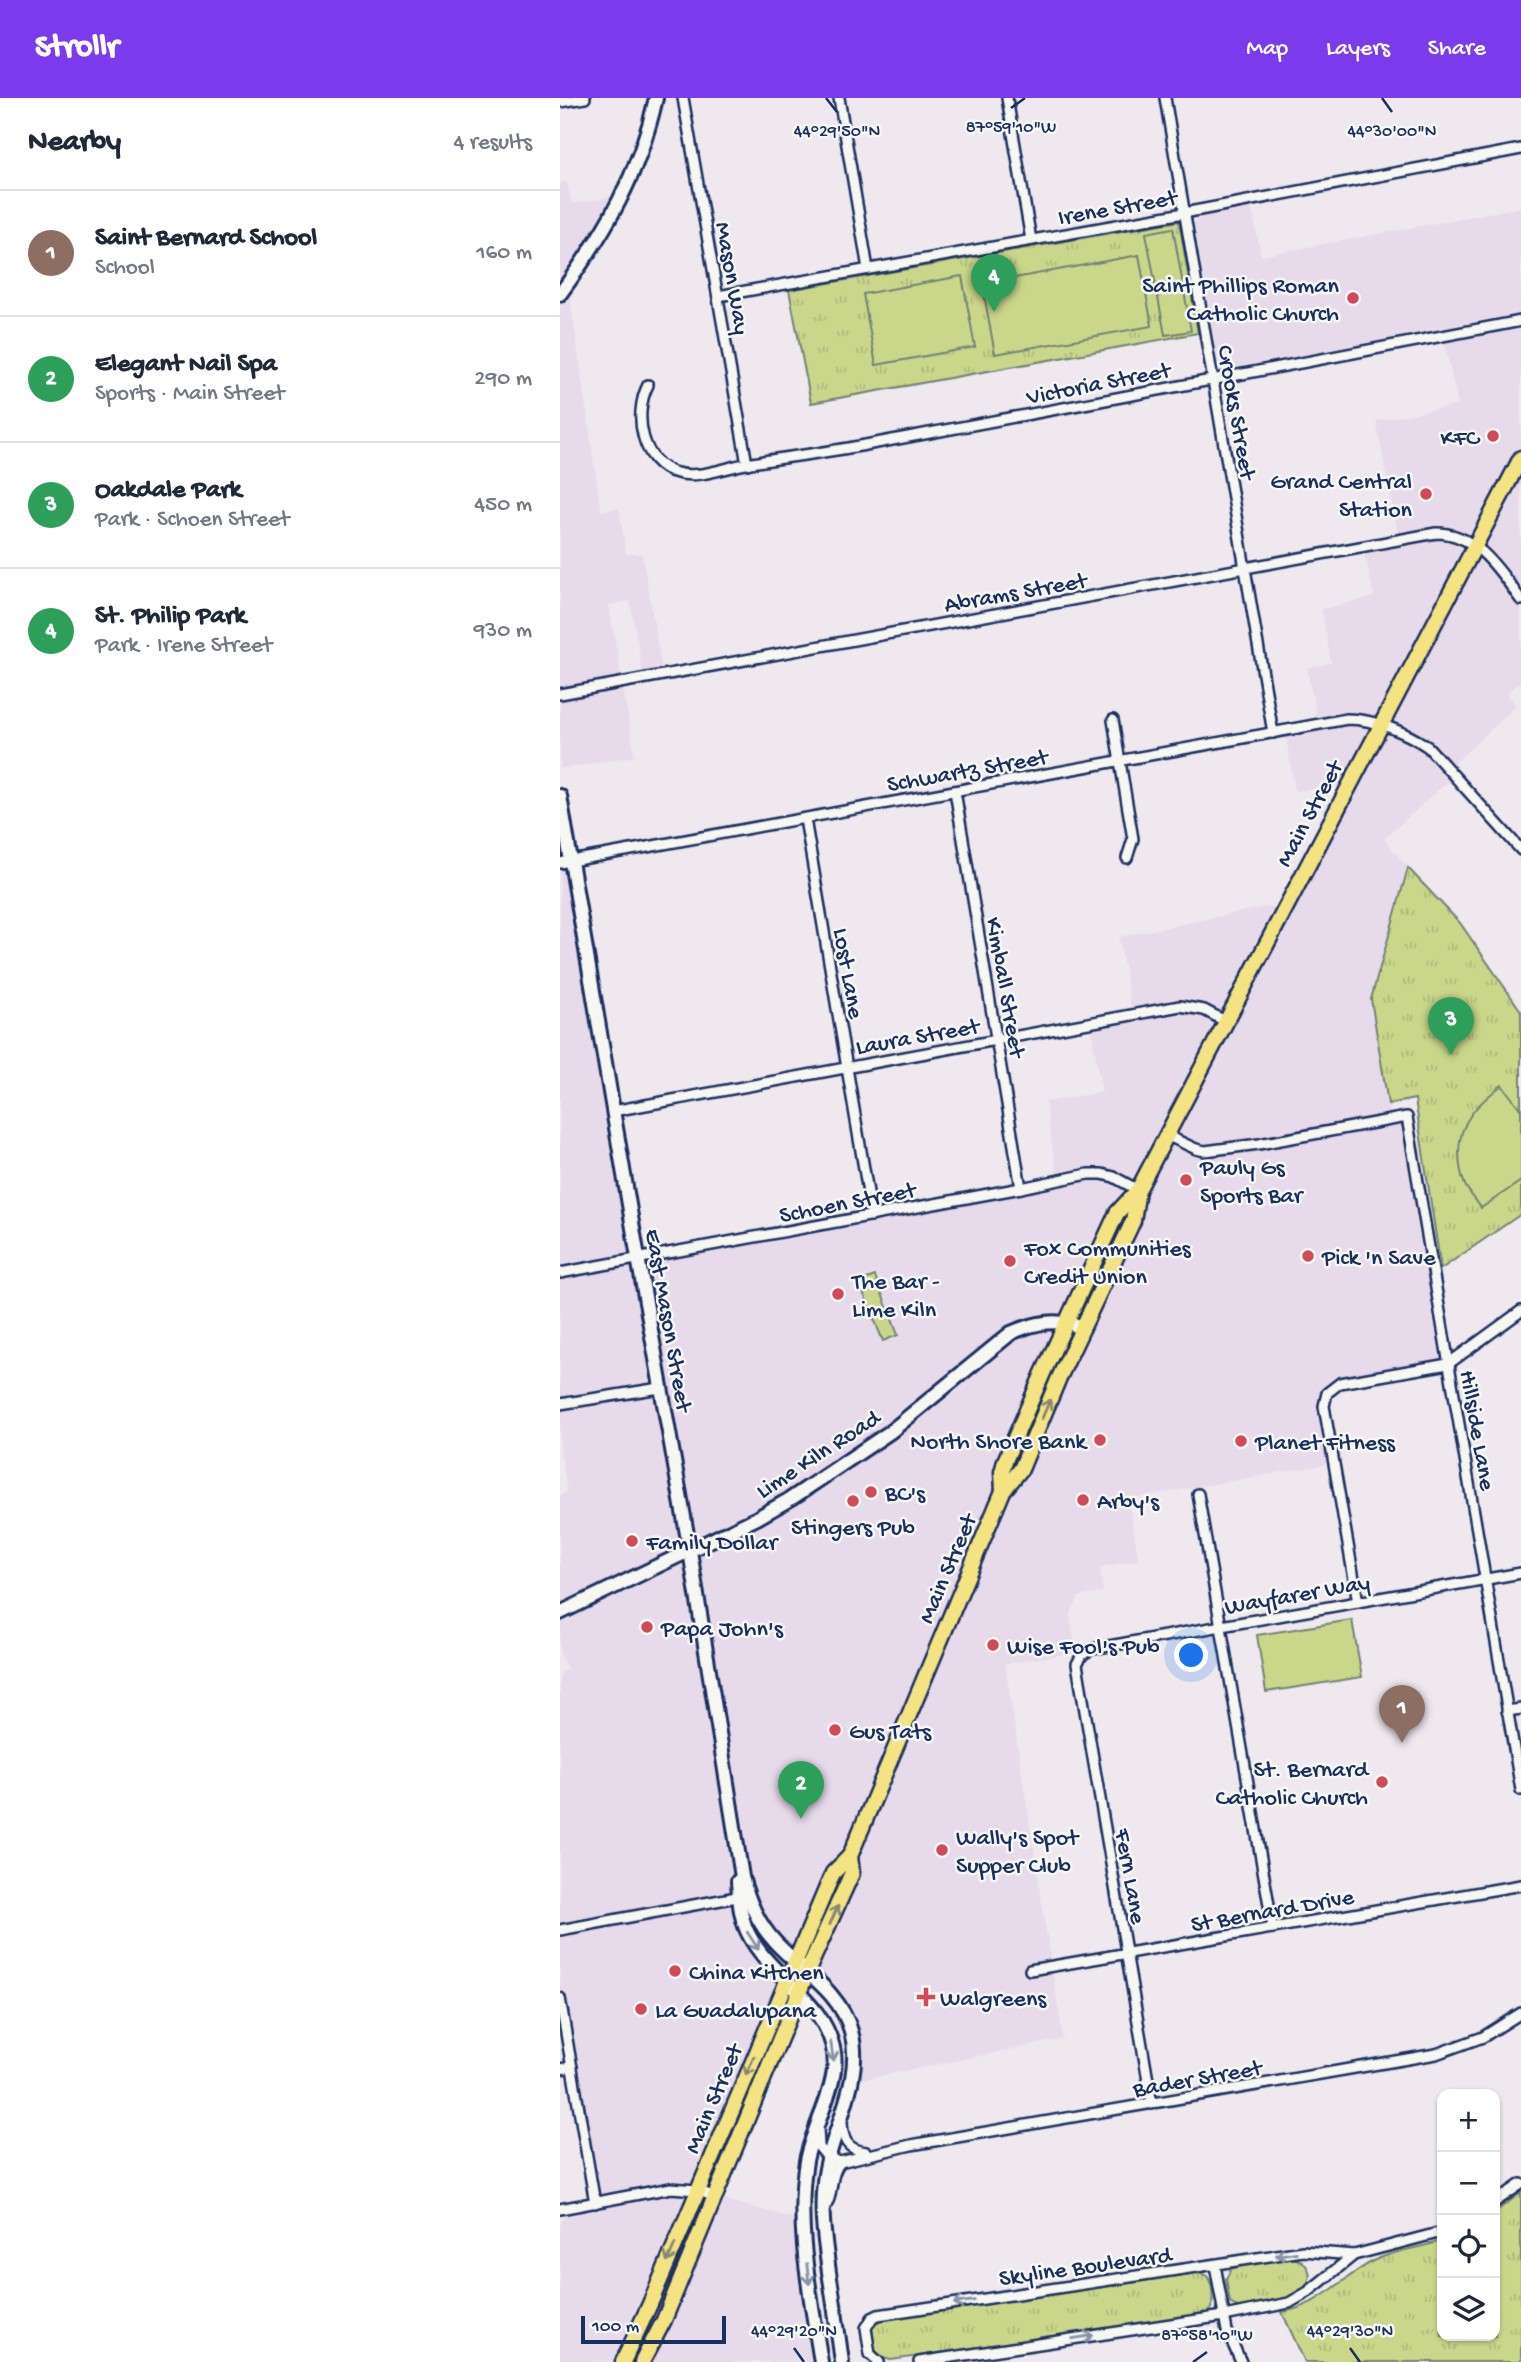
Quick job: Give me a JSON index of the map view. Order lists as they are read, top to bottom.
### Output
{
  "streets": {
    "main road": ["Main Street", "East Mason Street", "Lime Kiln Road"],
    "street": [
      "Irene Street",
      "Mason Way",
      "Victoria Street",
      "Crooks Street",
      "Abrams Street",
      "Schwartz Street",
      "Lost Lane",
      "Kimball Street",
      "Laura Street",
      "Schoen Street",
      "Hillside Lane",
      "Wayfarer Way",
      "Fern Lane",
      "St Bernard Drive",
      "Bader Street",
      "Skyline Boulevard"
    ]
  },
  "crossings": [
    ["Irene Street", "Mason Way"],
    ["Irene Street", "Crooks Street"],
    ["Mason Way", "Victoria Street"],
    ["Victoria Street", "Crooks Street"],
    ["Crooks Street", "Abrams Street"],
    ["Crooks Street", "Schwartz Street"],
    ["Abrams Street", "Main Street"],
    ["Schwartz Street", "Main Street"],
    ["Schwartz Street", "Lost Lane"],
    ["Schwartz Street", "Kimball Street"],
    ["Schwartz Street", "East Mason Street"],
    ["Main Street", "Laura Street"],
    ["Main Street", "Schoen Street"],
    ["Main Street", "East Mason Street"],
    ["Main Street", "Hillside Lane"],
    ["Main Street", "Lime Kiln Road"],
    ["Lost Lane", "Laura Street"],
    ["Lost Lane", "Schoen Street"],
    ["Kimball Street", "Laura Street"],
    ["Kimball Street", "Schoen Street"],
    ["Laura Street", "East Mason Street"],
    ["Schoen Street", "East Mason Street"],
    ["East Mason Street", "Lime Kiln Road"],
    ["East Mason Street", "Bader Street"],
    ["Hillside Lane", "Wayfarer Way"],
    ["Wayfarer Way", "Fern Lane"],
    ["Fern Lane", "St Bernard Drive"],
    ["Fern Lane", "Bader Street"]
  ],
  "places": {
    "other": [
      "Saint Phillips Roman Catholic Church",
      "KFC",
      "Grand Central Station",
      "Pauly Gs Sports Bar",
      "Pick 'n Save",
      "Fox Communities Credit Union",
      "The Bar - Lime Kiln",
      "North Shore Bank",
      "Planet Fitness",
      "BC's",
      "Arby's",
      "Stingers Pub",
      "Family Dollar",
      "Papa John's",
      "Wise Fool's Pub",
      "Gus Tats",
      "St. Bernard Catholic Church",
      "Wally's Spot Supper Club",
      "China Kitchen",
      "La Guadalupana"
    ],
    "health": ["Walgreens"]
  },
  "scale_bar": "100 m",
  "page": {
    "header": "Strollr",
    "nav": ["Map", "Layers", "Share"],
    "heading": ["Nearby", "4 results"],
    "list": [
      {
        "mark": "1",
        "name": "Saint Bernard School",
        "note": "School",
        "value": "160 m"
      },
      {
        "mark": "2",
        "name": "Elegant Nail Spa",
        "note": "Sports · Main Street",
        "value": "290 m"
      },
      {
        "mark": "3",
        "name": "Oakdale Park",
        "note": "Park · Schoen Street",
        "value": "450 m"
      },
      {
        "mark": "4",
        "name": "St. Philip Park",
        "note": "Park · Irene Street",
        "value": "930 m"
      }
    ],
    "pins": [
      "4",
      "3",
      "1",
      "2"
    ],
    "map_buttons": ["+", "−"],
    "scale": "100 m"
  },
  "coordinates": [
    "87°59'10\"W",
    "44°29'50\"N",
    "44°30'00\"N",
    "44°29'20\"N",
    "44°29'30\"N",
    "87°58'10\"W"
  ]
}
